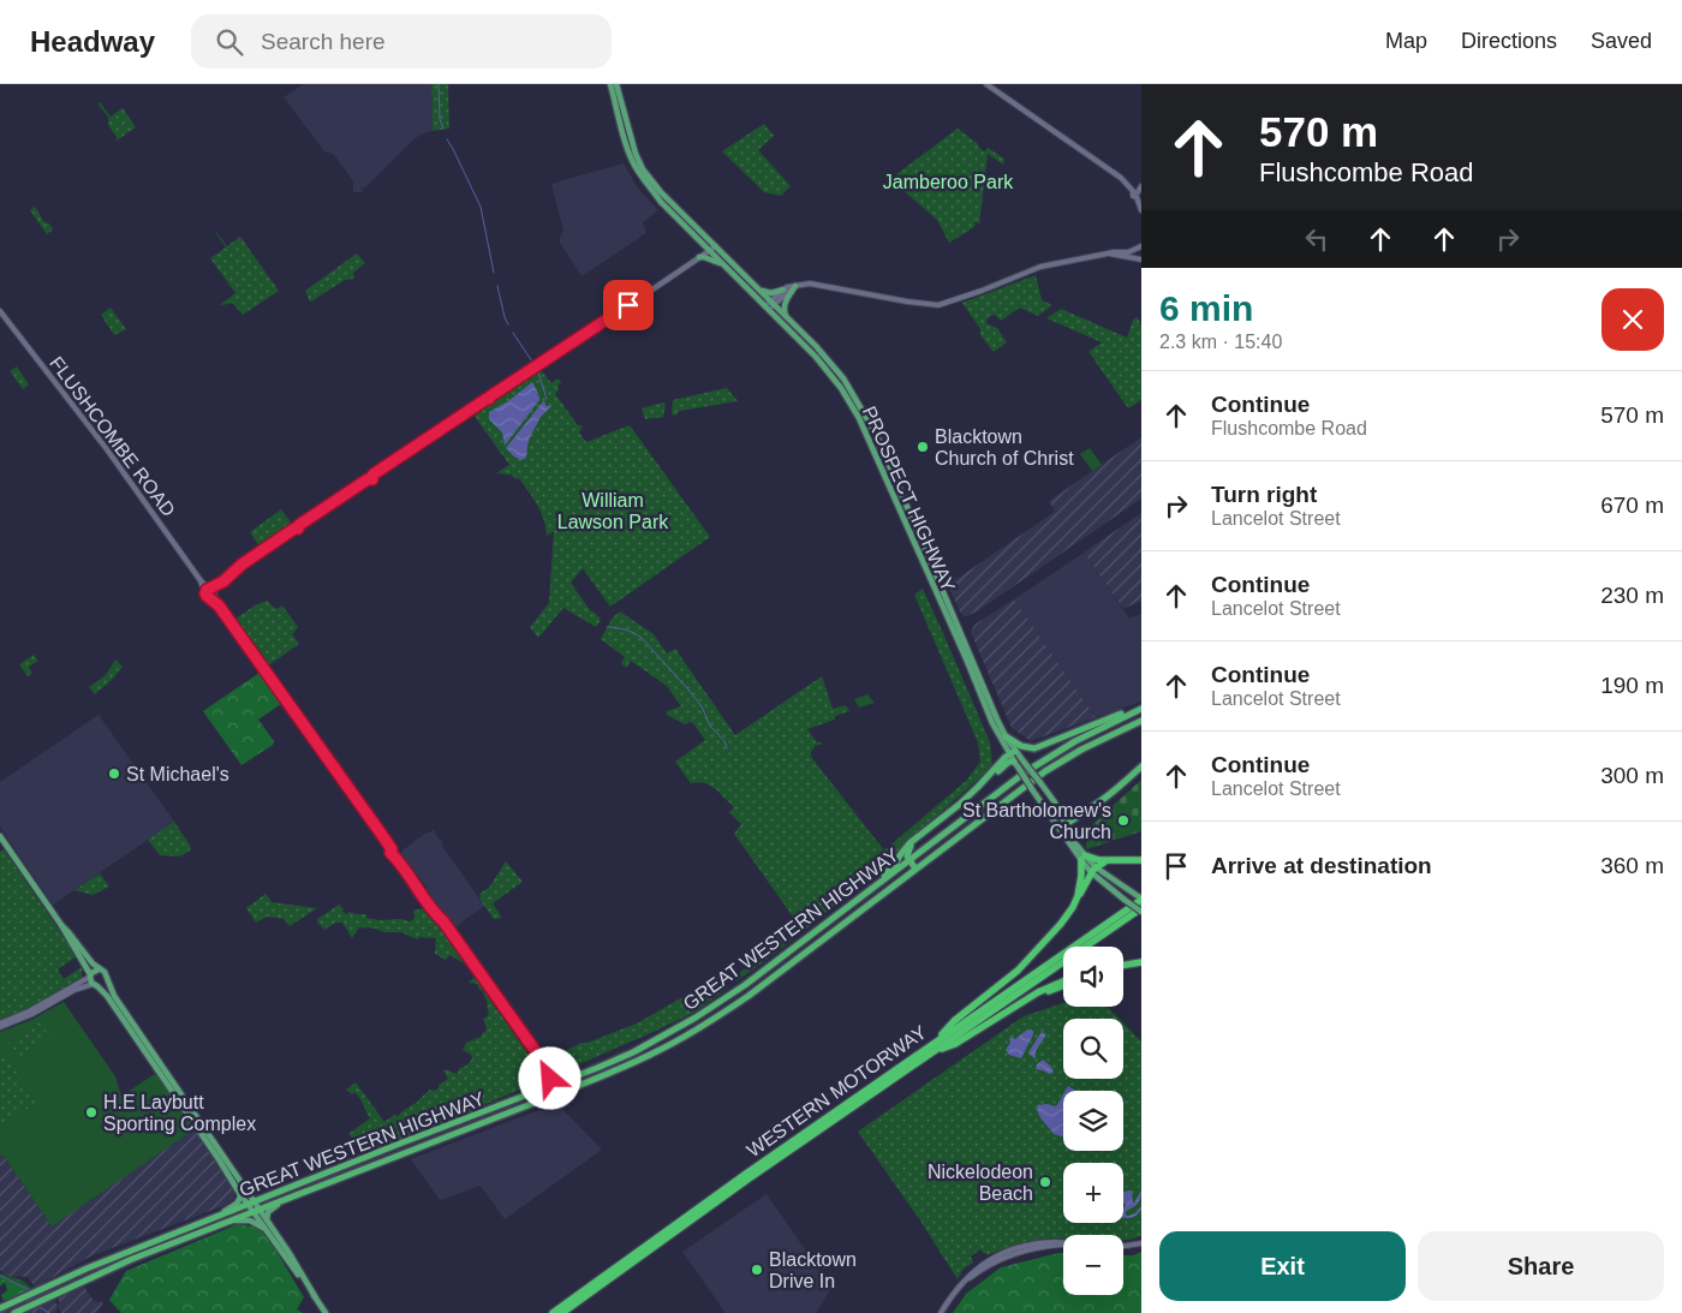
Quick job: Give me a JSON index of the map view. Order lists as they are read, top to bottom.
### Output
{
  "streets": {
    "highway": ["GREAT WESTERN HIGHWAY", "WESTERN MOTORWAY"],
    "main road": ["PROSPECT HIGHWAY"],
    "street": ["FLUSHCOMBE ROAD"]
  },
  "crossings": [
    ["PROSPECT HIGHWAY", "WESTERN MOTORWAY"]
  ],
  "parks": ["Jamberoo Park", "William Lawson Park"],
  "places": [
    "Blacktown Church of Christ",
    "St Michael's",
    "St Bartholomew's Church",
    "H.E Laybutt Sporting Complex",
    "Nickelodeon Beach",
    "Blacktown Drive In"
  ],
  "page": {
    "header": "Headway",
    "search": "Search here",
    "nav": ["Map", "Directions", "Saved"],
    "turn": ["570 m", "Flushcombe Road"],
    "heading": ["6 min", "2.3 km · 15:40"],
    "list": [
      {
        "name": "Continue",
        "note": "Flushcombe Road",
        "value": "570 m"
      },
      {
        "name": "Turn right",
        "note": "Lancelot Street",
        "value": "670 m"
      },
      {
        "name": "Continue",
        "note": "Lancelot Street",
        "value": "230 m"
      },
      {
        "name": "Continue",
        "note": "Lancelot Street",
        "value": "190 m"
      },
      {
        "name": "Continue",
        "note": "Lancelot Street",
        "value": "300 m"
      },
      {
        "name": "Arrive at destination",
        "value": "360 m"
      }
    ],
    "map_buttons": ["+", "−"],
    "buttons": ["Exit", "Share"]
  }
}
